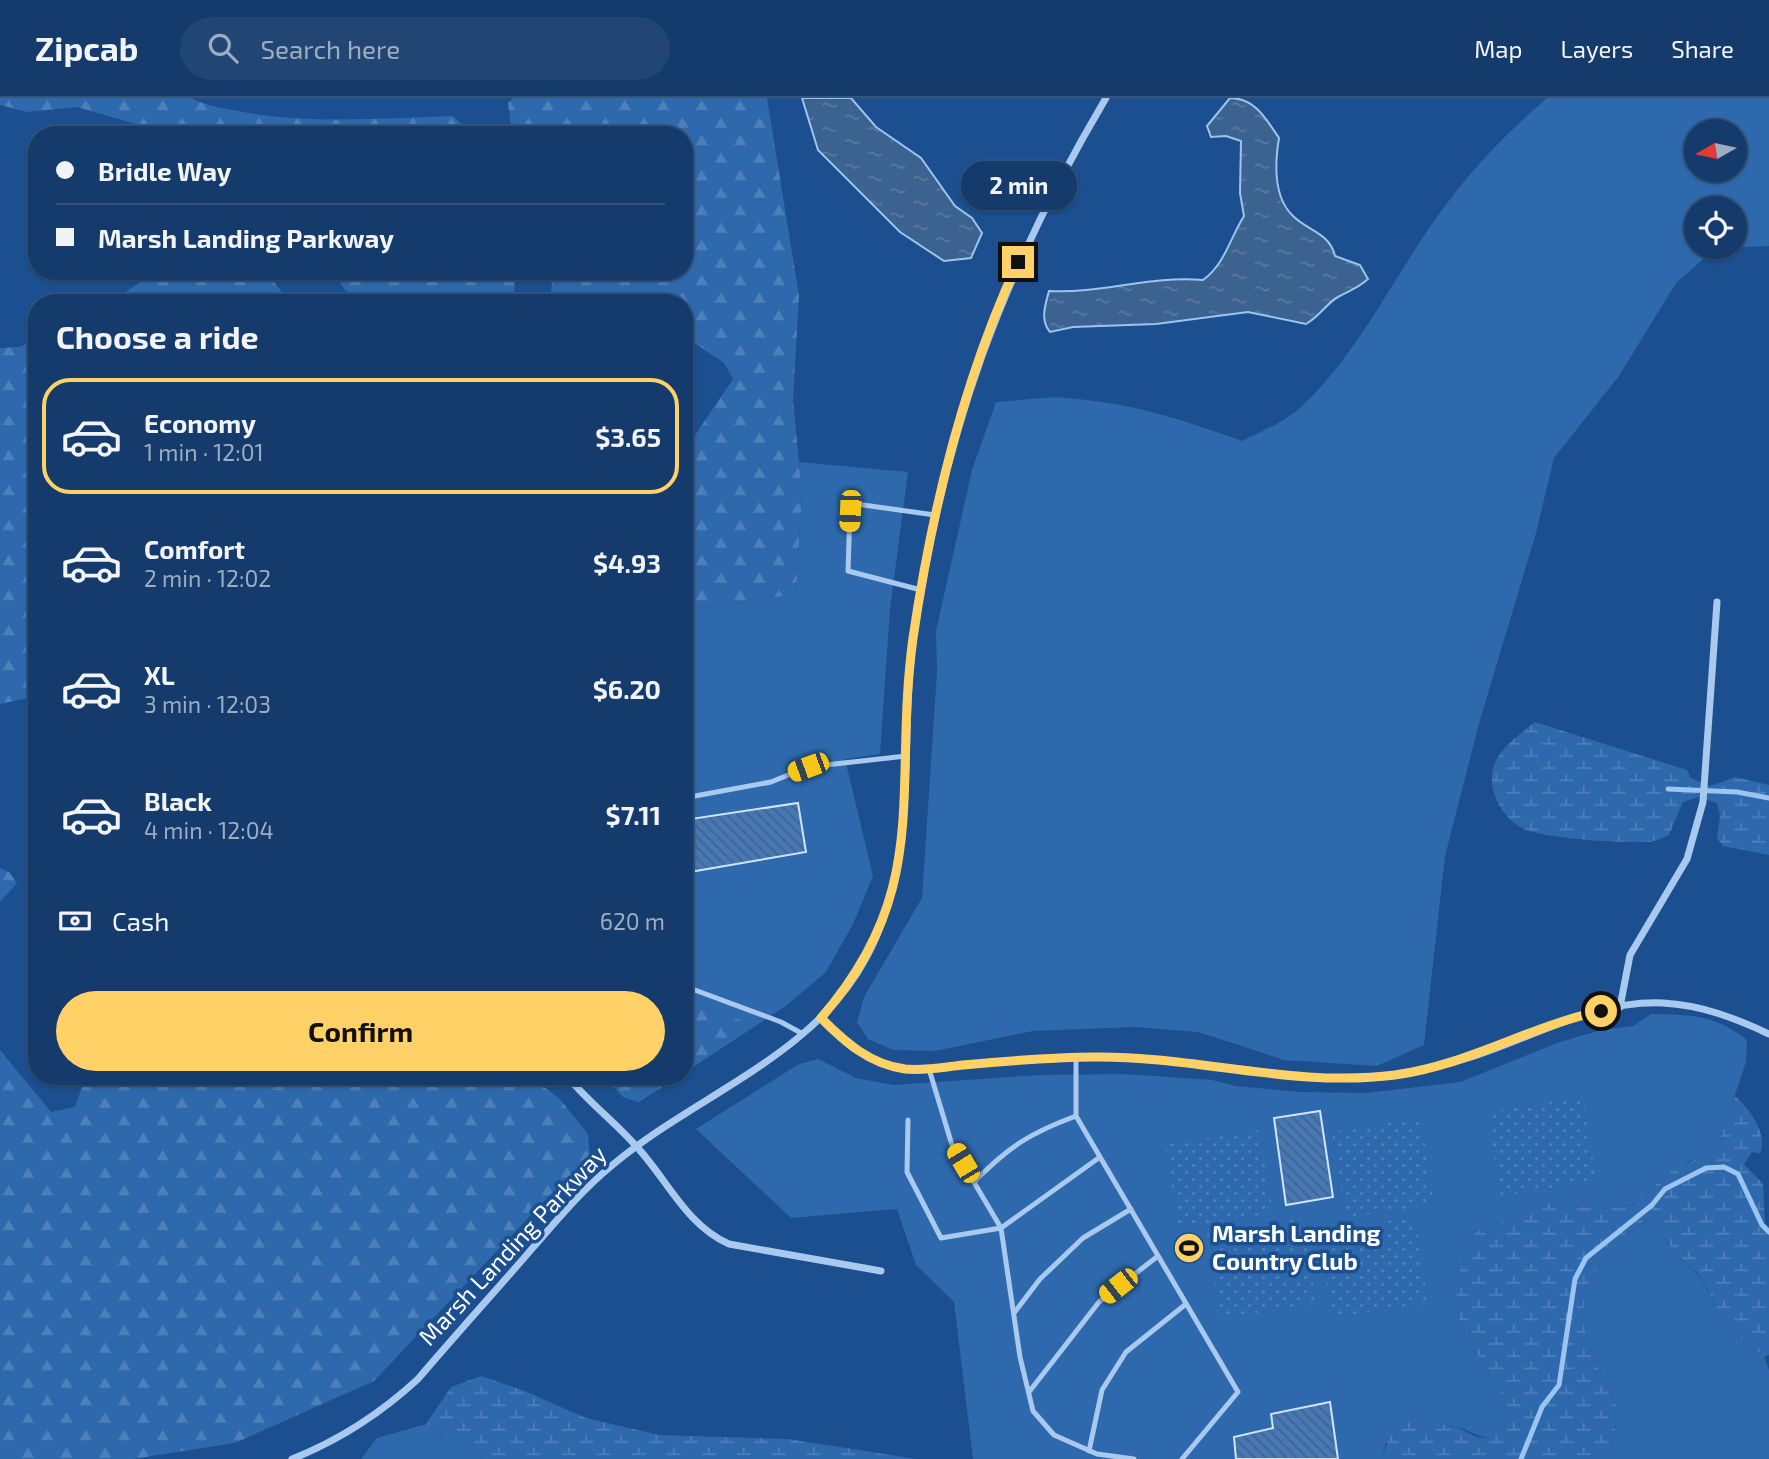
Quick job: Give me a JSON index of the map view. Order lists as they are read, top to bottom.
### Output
{
  "streets": {
    "street": ["Marsh Landing Parkway"]
  },
  "places": {
    "sports": ["Marsh Landing Country Club"]
  },
  "north": "left",
  "page": {
    "header": "Zipcab",
    "search": "Search here",
    "nav": ["Map", "Layers", "Share"],
    "banner": ["Bridle Way", "Marsh Landing Parkway"],
    "bubble": "2 min",
    "heading": "Choose a ride",
    "list": [
      {
        "name": "Economy",
        "note": "1 min · 12:01",
        "value": "$3.65"
      },
      {
        "name": "Comfort",
        "note": "2 min · 12:02",
        "value": "$4.93"
      },
      {
        "name": "XL",
        "note": "3 min · 12:03",
        "value": "$6.20"
      },
      {
        "name": "Black",
        "note": "4 min · 12:04",
        "value": "$7.11"
      }
    ],
    "pay": ["Cash", "620 m"],
    "buttons": "Confirm"
  }
}
